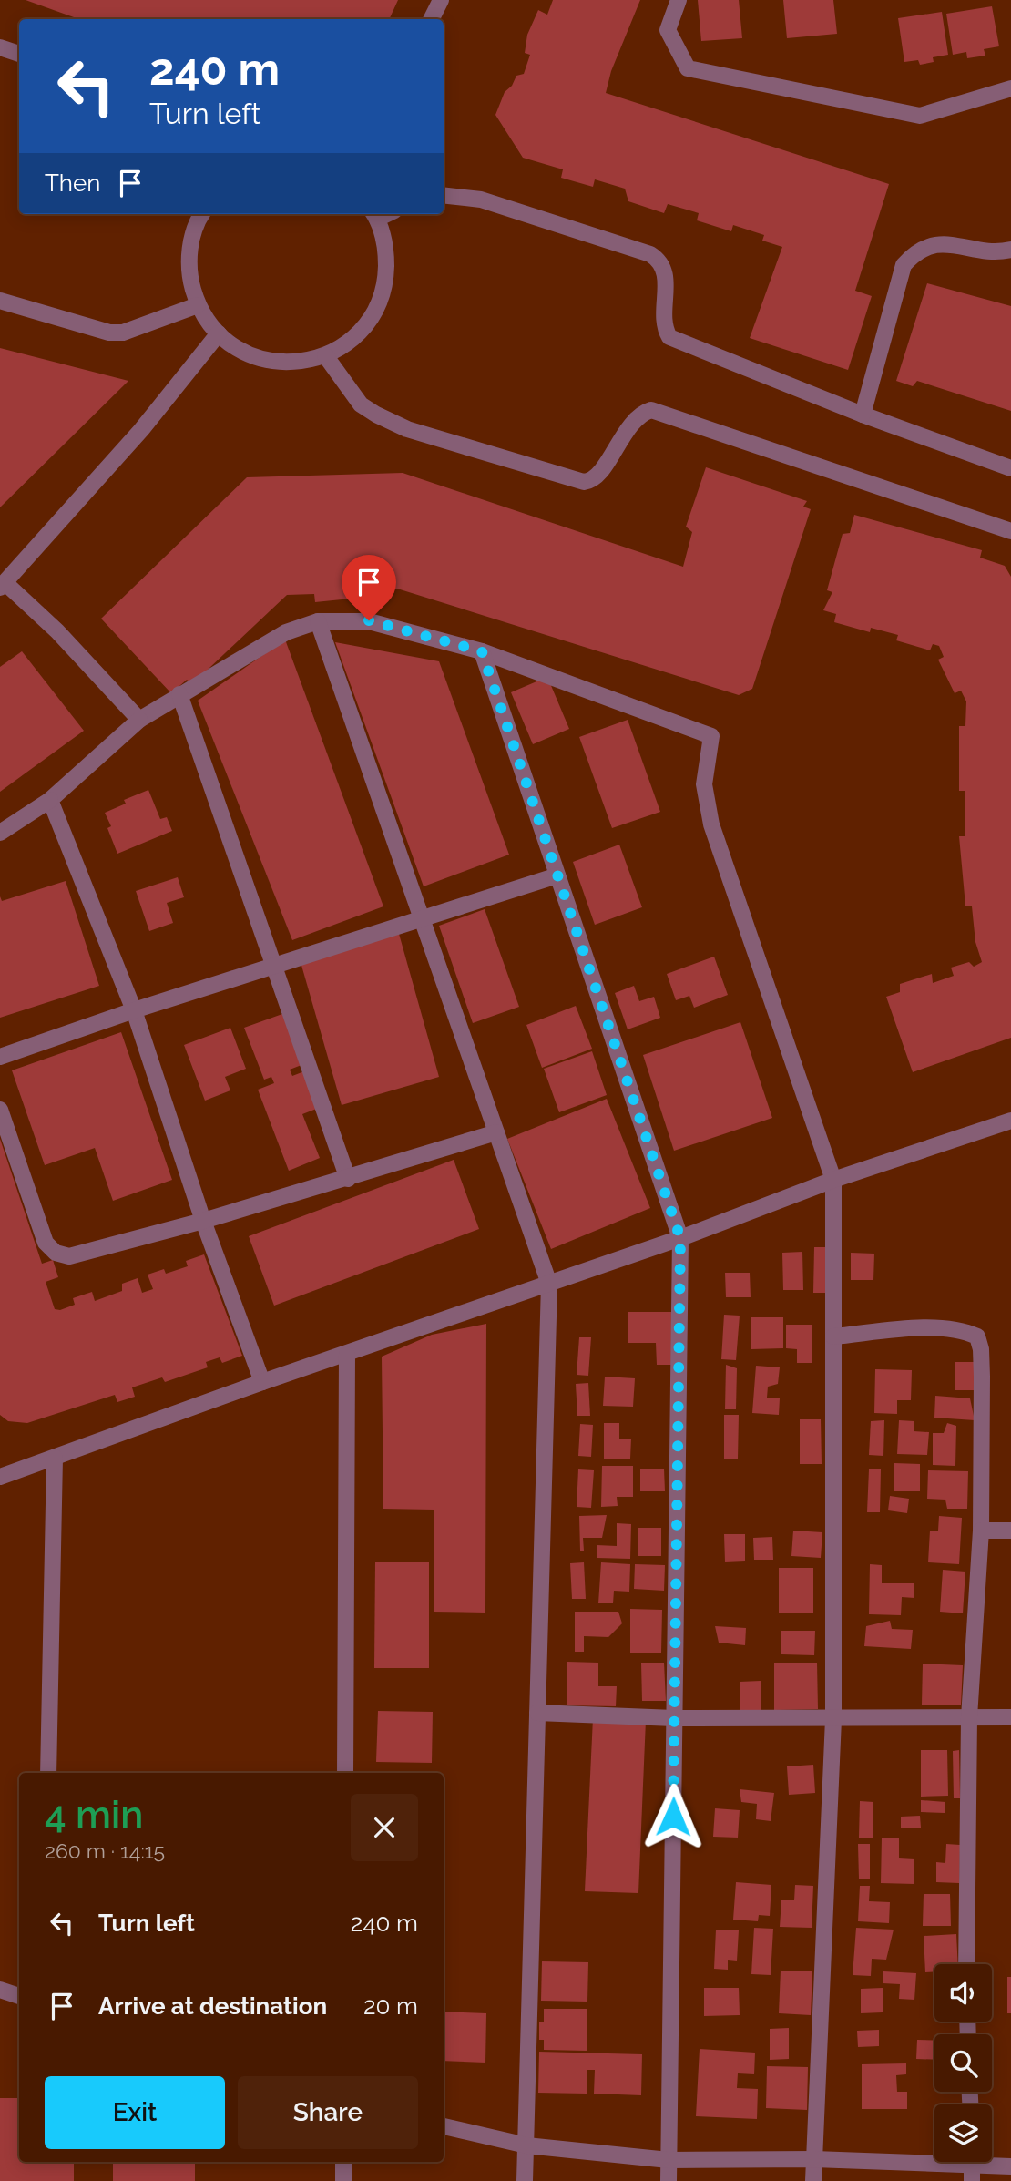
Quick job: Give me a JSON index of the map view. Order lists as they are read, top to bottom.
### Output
{
  "page": {
    "turn": ["240 m", "Turn left"],
    "then": "Then",
    "heading": ["4 min", "260 m · 14:15"],
    "list": [
      {
        "name": "Turn left",
        "value": "240 m"
      },
      {
        "name": "Arrive at destination",
        "value": "20 m"
      }
    ],
    "buttons": ["Exit", "Share"]
  }
}
